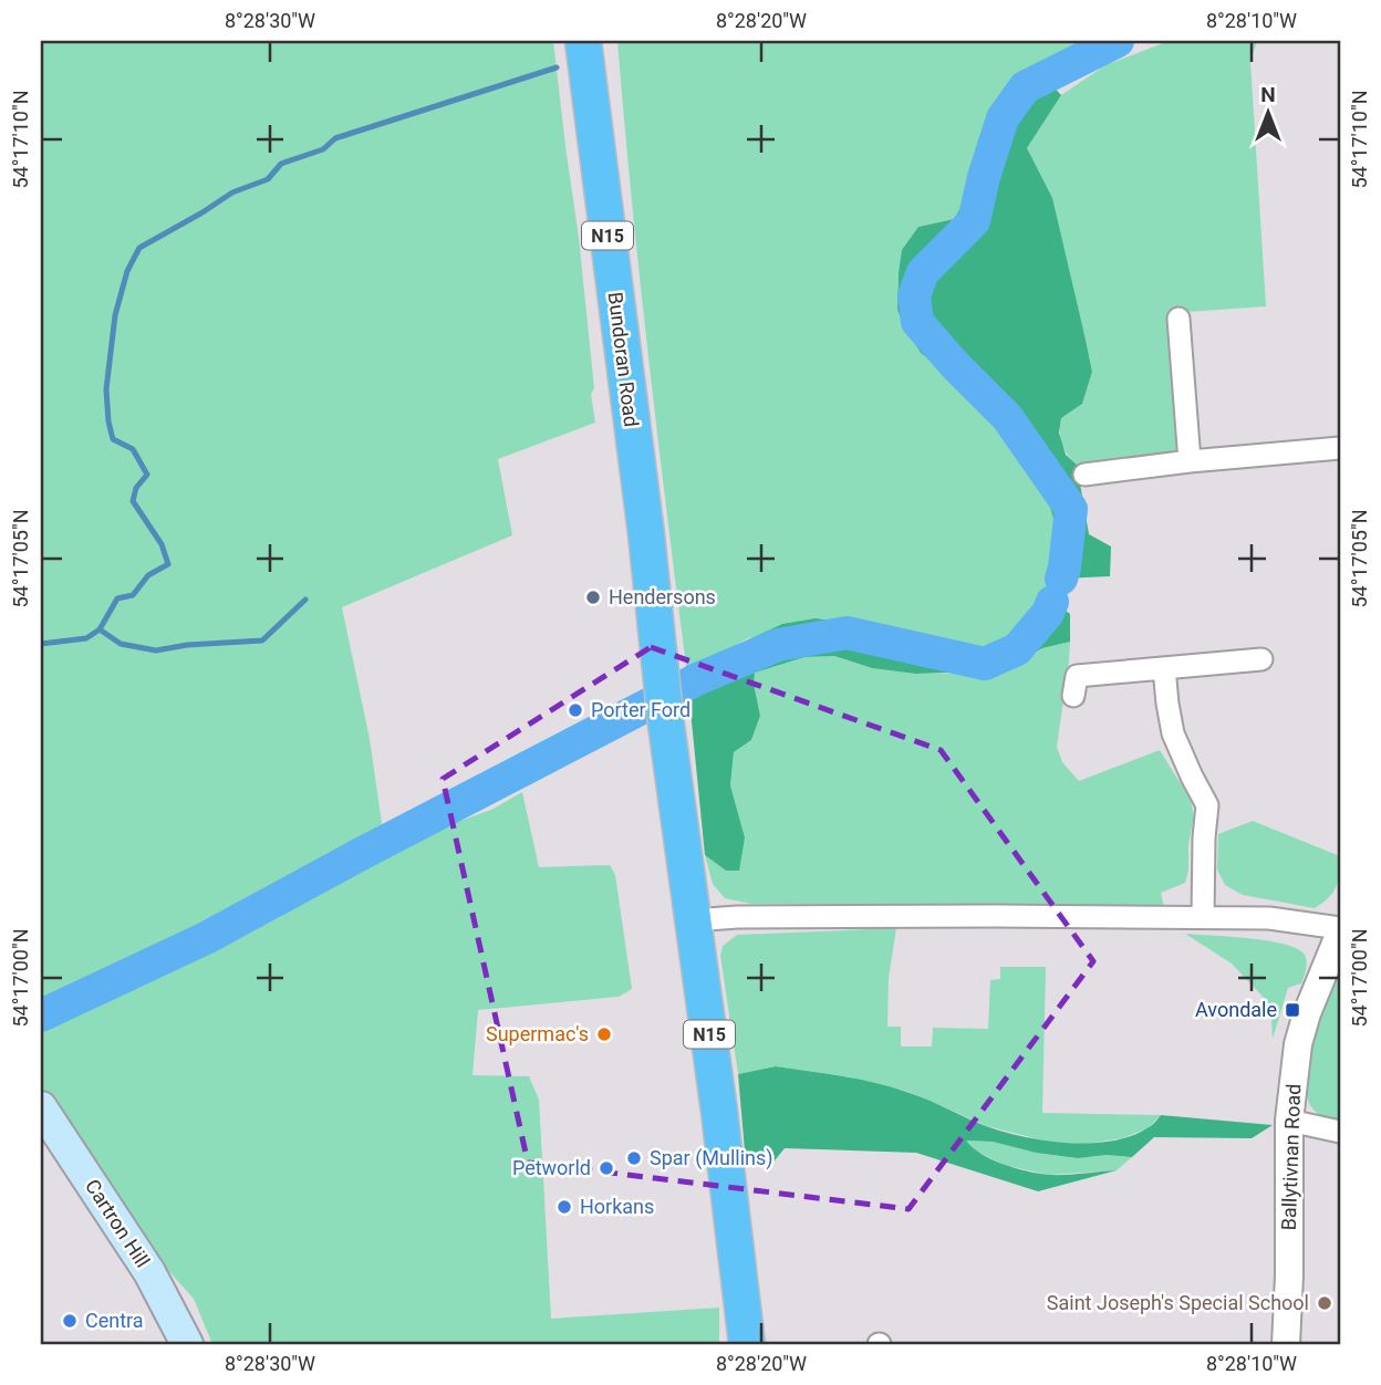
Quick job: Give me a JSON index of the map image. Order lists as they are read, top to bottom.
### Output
{
  "streets": {
    "highway": ["N15", "Bundoran Road"],
    "main road": ["Cartron Hill"],
    "street": ["Ballytivnan Road"]
  },
  "crossings": [
    ["N15", "Bundoran Road"]
  ],
  "places": {
    "other": [
      "Hendersons",
      "Porter Ford",
      "Supermac's",
      "Spar (Mullins)",
      "Petworld",
      "Horkans",
      "Saint Joseph's Special School",
      "Centra"
    ],
    "transit": ["Avondale"]
  },
  "north": "top",
  "coordinates": [
    "8°28'30\"W",
    "8°28'20\"W",
    "8°28'10\"W",
    "54°17'10\"N",
    "54°17'05\"N",
    "54°17'00\"N"
  ]
}
